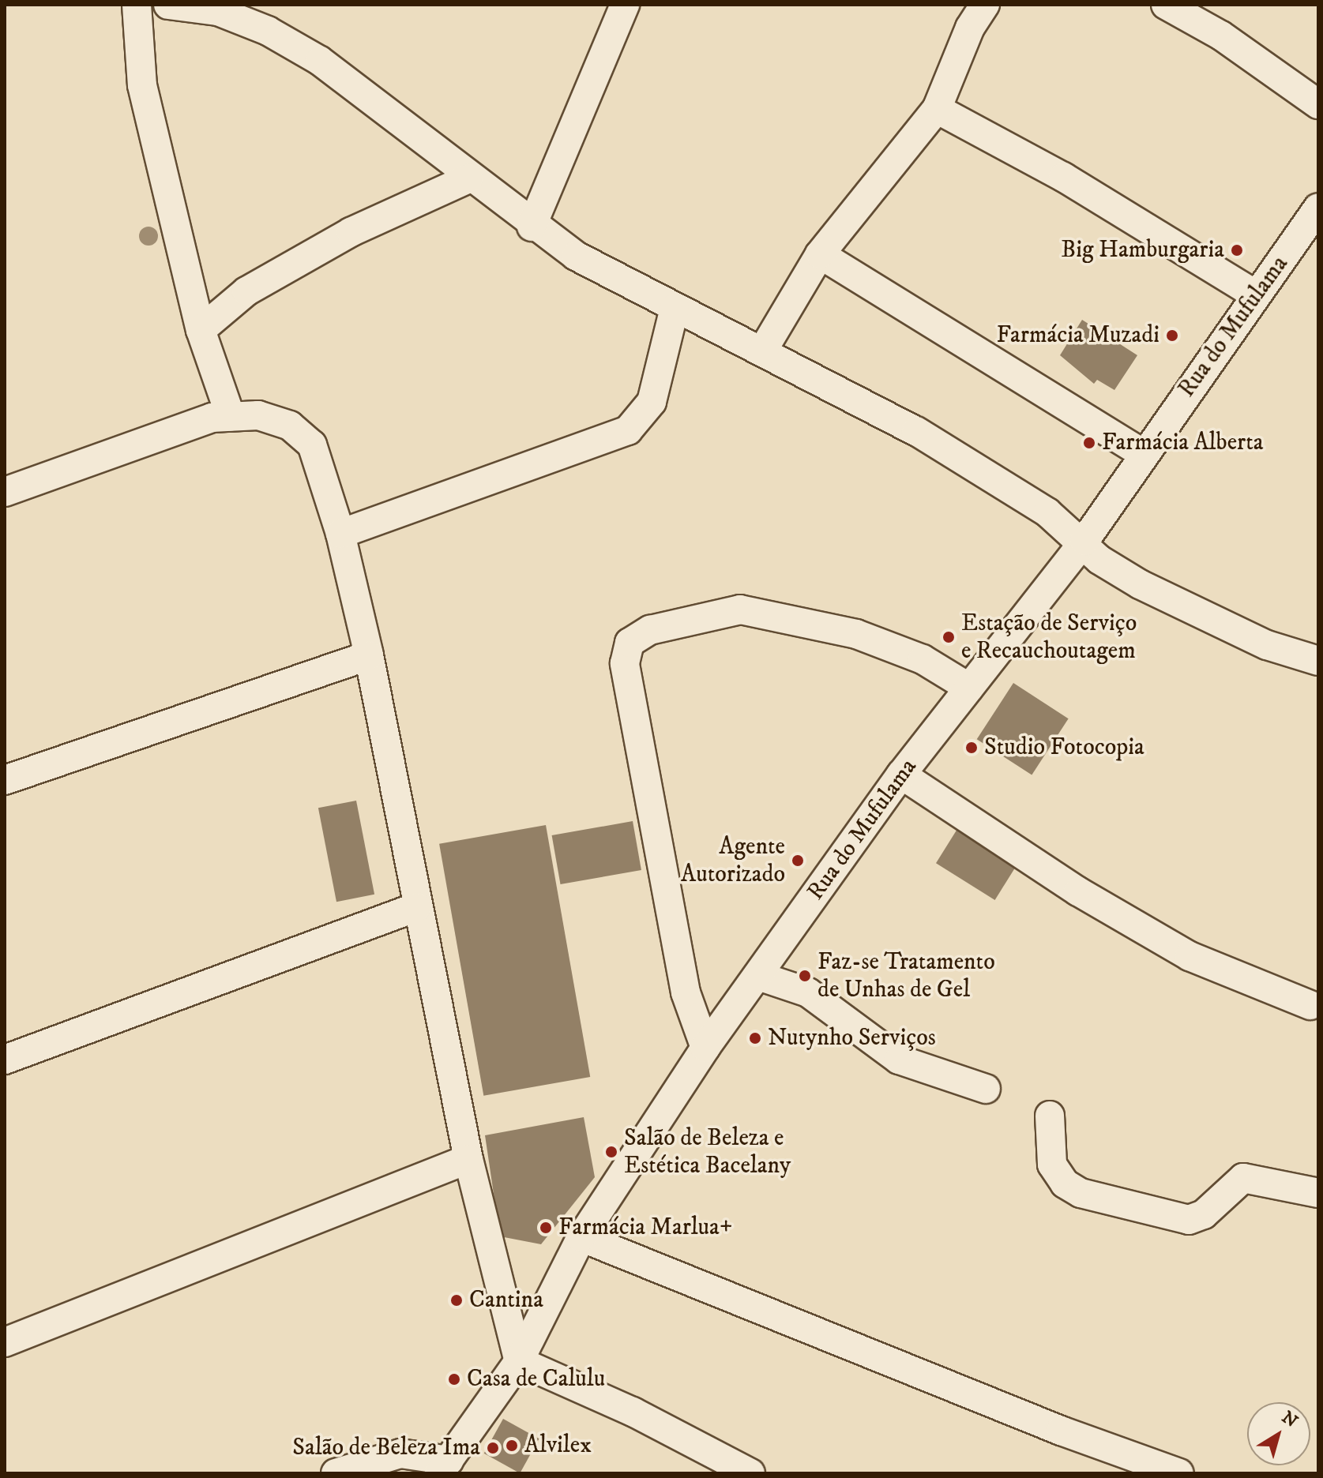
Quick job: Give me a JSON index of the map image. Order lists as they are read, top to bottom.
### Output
{
  "streets": {
    "street": ["Rua do Mufulama"]
  },
  "places": [
    "Big Hamburgaria",
    "Farmácia Muzadi",
    "Farmácia Alberta",
    "Estação de Serviço e Recauchoutagem",
    "Studio Fotocopia",
    "Agente Autorizado",
    "Faz-se Tratamento de Unhas de Gel",
    "Nutynho Serviços",
    "Salão de Beleza e Estética Bacelany",
    "Farmácia Marlua+",
    "Cantina",
    "Casa de Calulu",
    "Alvilex",
    "Salão de Beleza Ima"
  ],
  "north": "top right"
}
